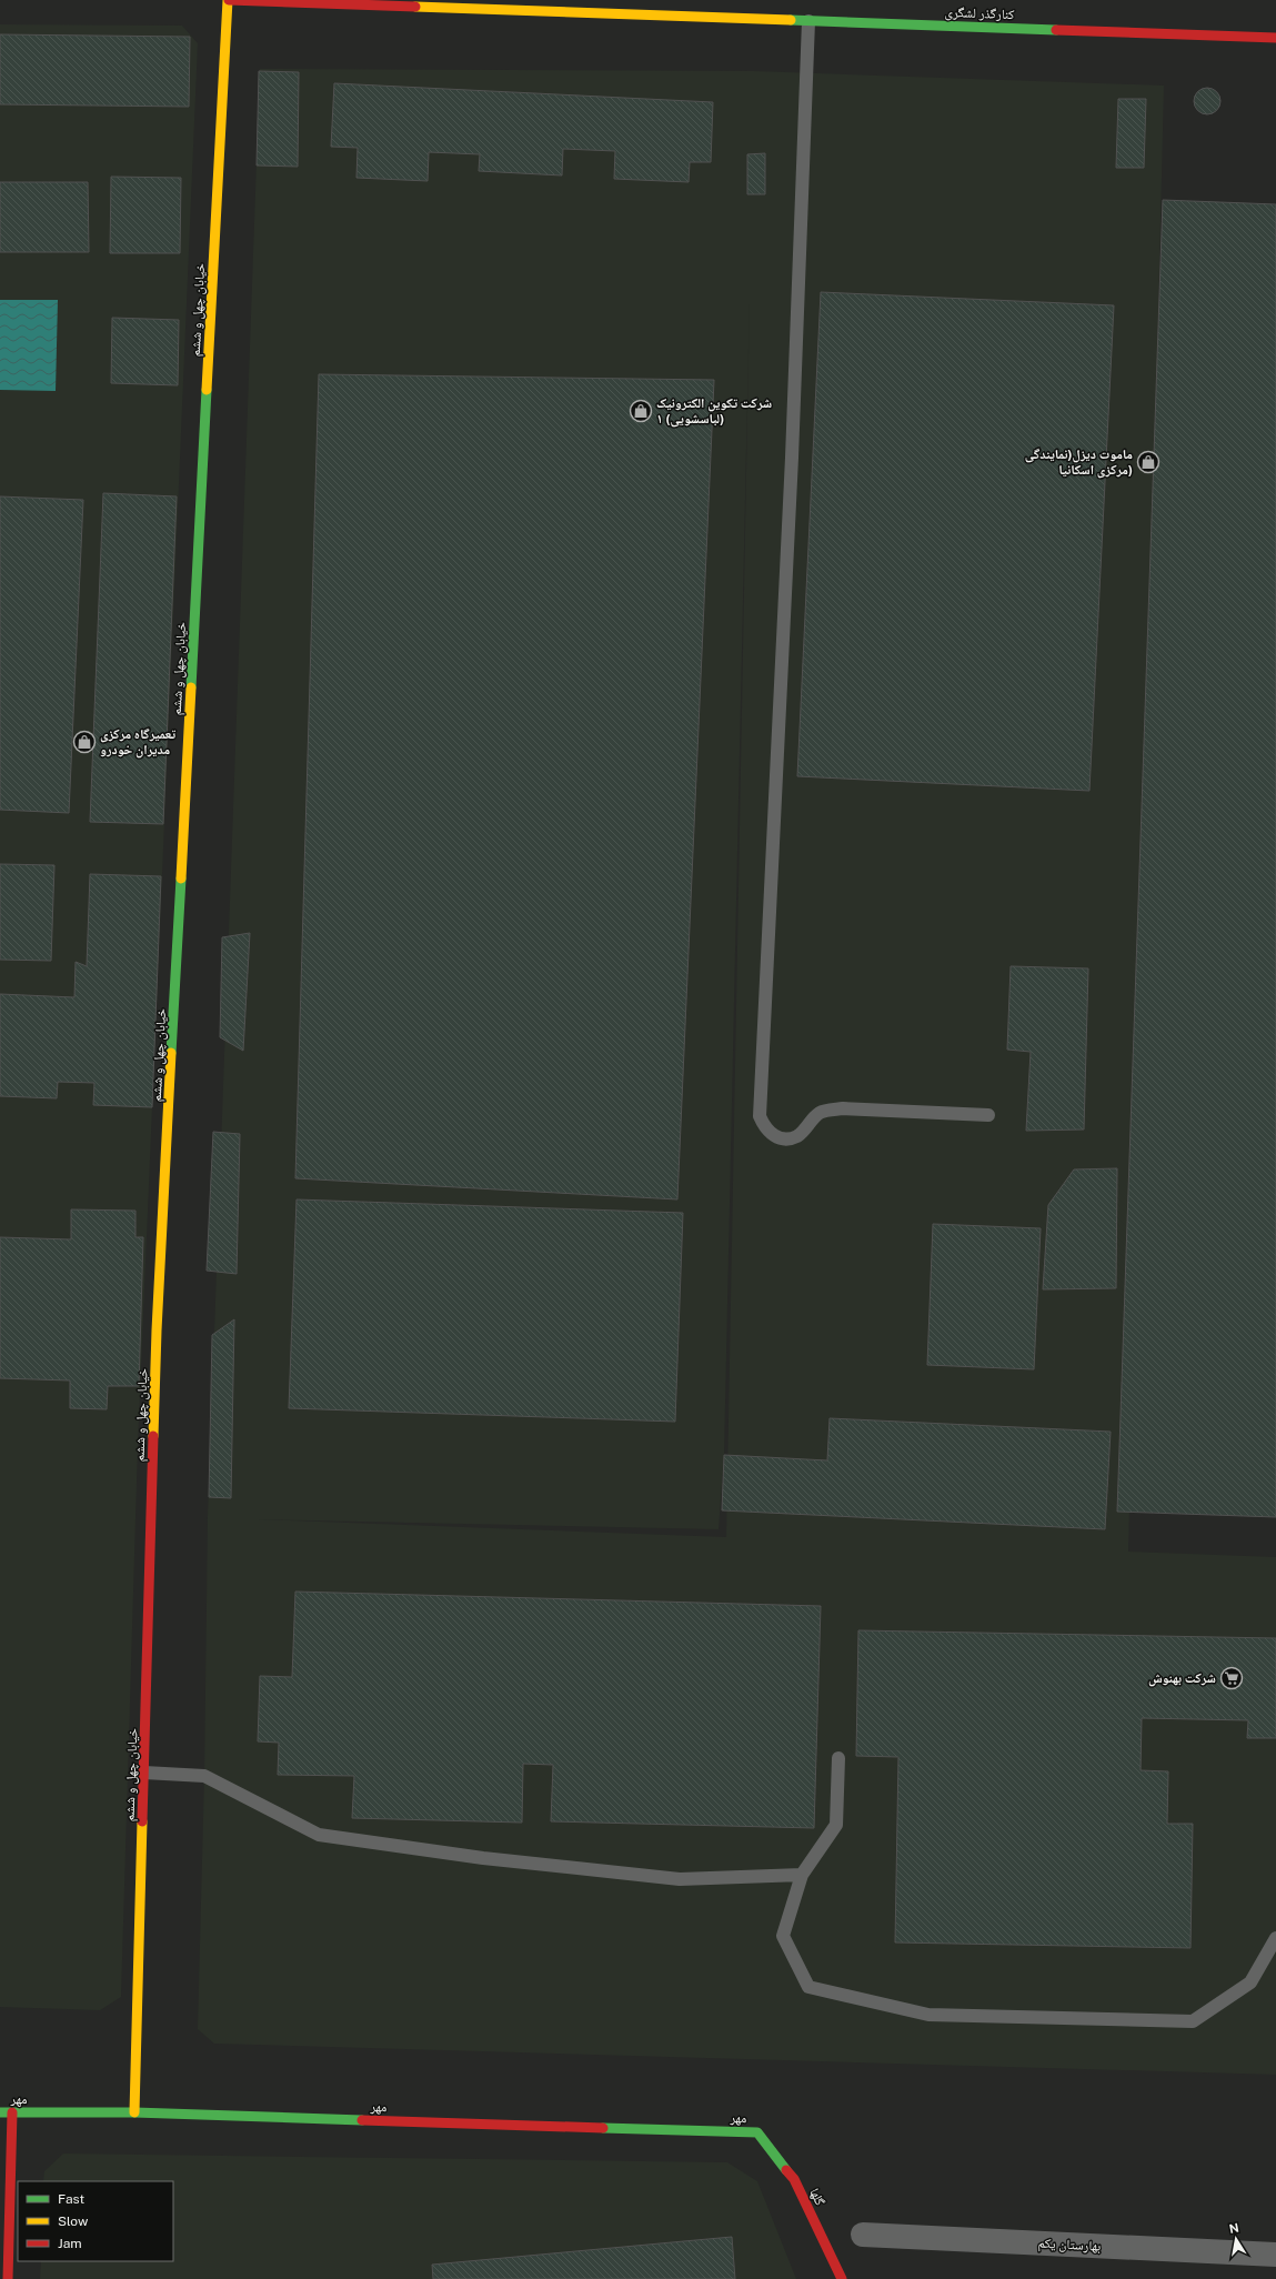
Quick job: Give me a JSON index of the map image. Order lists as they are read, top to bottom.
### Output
{
  "streets": {
    "street": [
      "کنارگذر لشگری",
      "خیابان چهل و ششم",
      "مهر",
      "گلها",
      "بهارستان یکم"
    ]
  },
  "crossings": [
    ["کنارگذر لشگری", "خیابان چهل و ششم"],
    ["خیابان چهل و ششم", "مهر"],
    ["مهر", "گلها"]
  ],
  "places": {
    "shop": ["شرکت تکوین الکترونیک ۱ (لباسشویی)", "ماموت دیزل(نمایندگی مرکزی اسکانیا)", "تعمیرگاه مرکزی مدیران خودرو"],
    "supermarket": ["شرکت بهنوش"]
  },
  "legend": ["Fast", "Slow", "Jam"],
  "north": "top"
}
